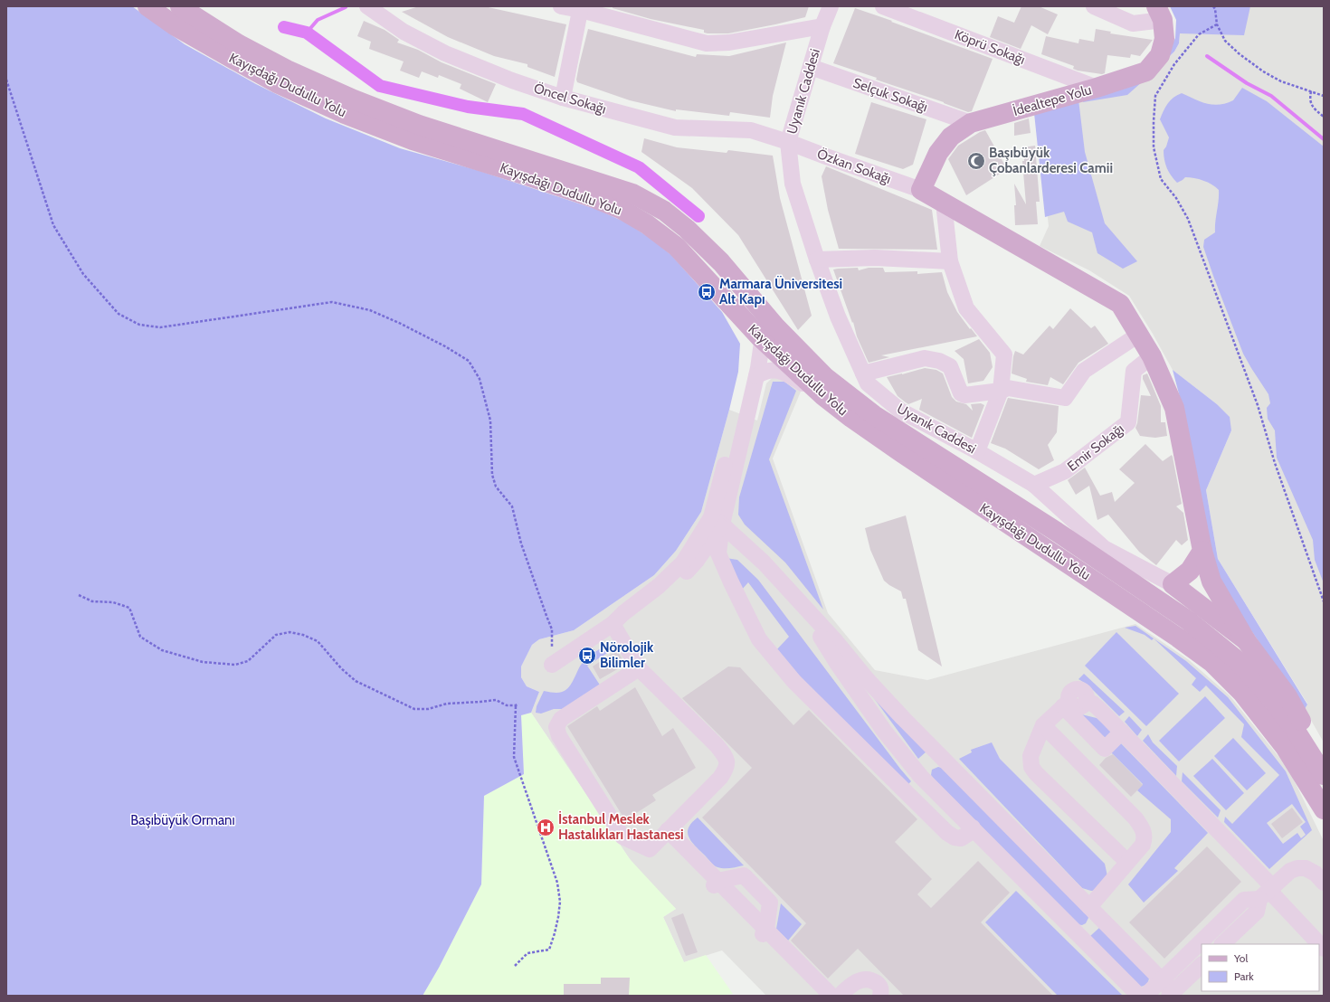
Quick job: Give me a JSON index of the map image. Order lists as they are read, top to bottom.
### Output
{
  "streets": {
    "main road": ["Kayışdağı Dudullu Yolu", "İdealtepe Yolu"],
    "street": [
      "Köprü Sokağı",
      "Uyanık Caddesi",
      "Selçuk Sokağı",
      "Öncel Sokağı",
      "Özkan Sokağı",
      "Emir Sokağı"
    ]
  },
  "crossings": [
    ["Köprü Sokağı", "İdealtepe Yolu"],
    ["Uyanık Caddesi", "Selçuk Sokağı"],
    ["Uyanık Caddesi", "Öncel Sokağı"],
    ["Uyanık Caddesi", "Özkan Sokağı"],
    ["Uyanık Caddesi", "Emir Sokağı"],
    ["Selçuk Sokağı", "İdealtepe Yolu"],
    ["Öncel Sokağı", "Özkan Sokağı"],
    ["İdealtepe Yolu", "Özkan Sokağı"]
  ],
  "parks": ["Başıbüyük Ormanı"],
  "places": {
    "mosque": ["Başıbüyük Çobanlarderesi Camii"],
    "bus stop": ["Marmara Üniversitesi Alt Kapı", "Nörolojik Bilimler"],
    "hospital": ["İstanbul Meslek Hastalıkları Hastanesi"]
  },
  "legend": ["Yol", "Park"]
}
